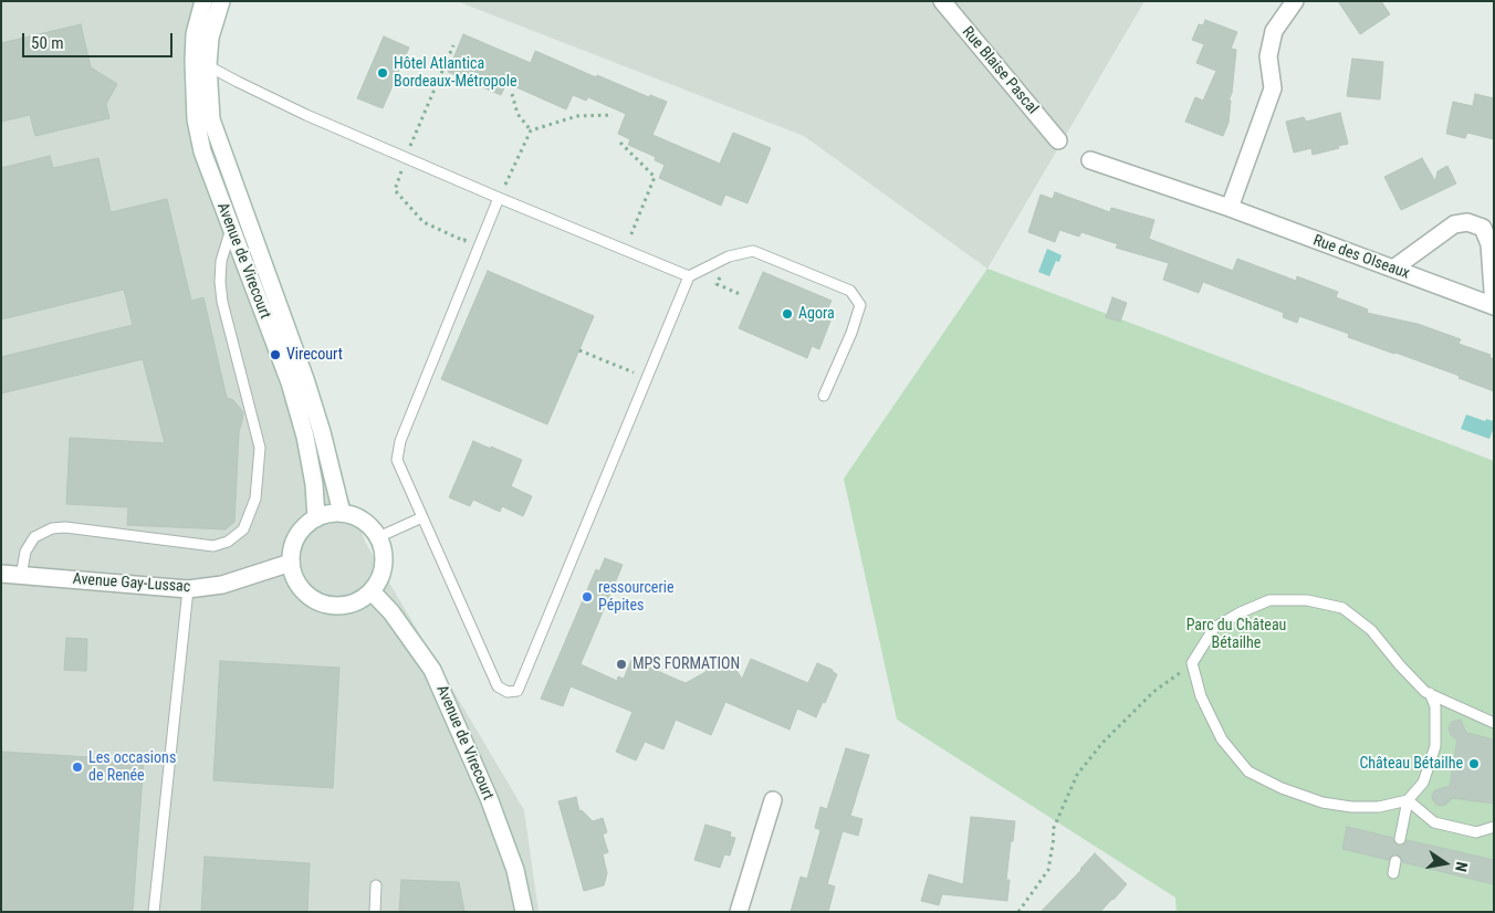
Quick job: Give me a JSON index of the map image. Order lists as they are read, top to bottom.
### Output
{
  "streets": {
    "street": [
      "Rue Blaise Pascal",
      "Rue des OIseaux",
      "Avenue de Virecourt",
      "Avenue Gay-Lussac"
    ]
  },
  "crossings": [
    ["Avenue de Virecourt", "Avenue Gay-Lussac"]
  ],
  "parks": ["Parc du Château Bétailhe"],
  "places": [
    "Hôtel Atlantica Bordeaux-Métropole",
    "Agora",
    "Virecourt",
    "ressourcerie Pépites",
    "MPS FORMATION",
    "Château Bétailhe",
    "Les occasions de Renée"
  ],
  "scale_bar": "50 m",
  "north": "right"
}
